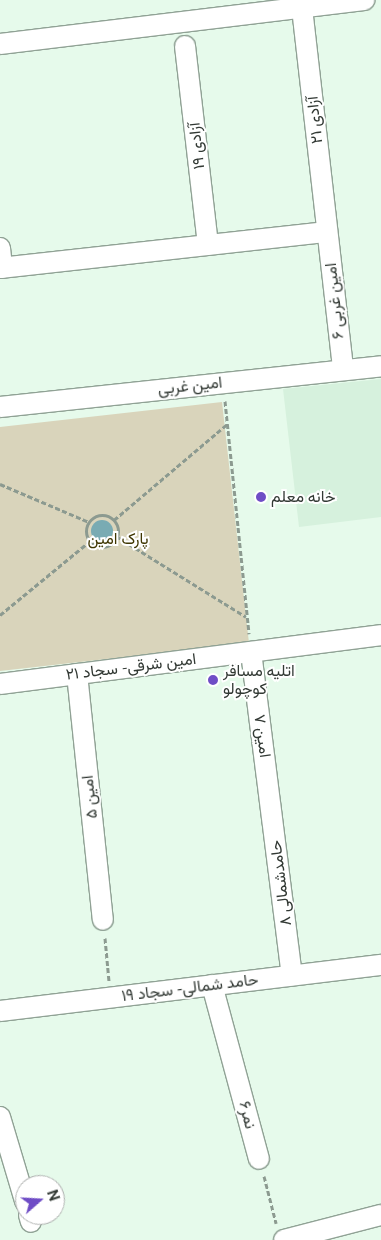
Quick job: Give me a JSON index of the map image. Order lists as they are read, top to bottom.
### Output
{
  "streets": {
    "street": [
      "آزادی ۲۱",
      "۱۹ آزادی",
      "امین غربی ۶",
      "امین غربی",
      "امین شرقی - سجاد ۲۱",
      "امین ۷",
      "امین ۵",
      "حامدشمالی ۸",
      "حامد شمالی - سجاد ۱۹",
      "نمر۶"
    ]
  },
  "crossings": [
    ["آزادی ۲۱", "امین غربی ۶"],
    ["امین غربی ۶", "امین غربی"],
    ["امین شرقی - سجاد ۲۱", "امین ۷"],
    ["امین شرقی - سجاد ۲۱", "امین ۵"],
    ["امین ۷", "حامدشمالی ۸"],
    ["حامدشمالی ۸", "حامد شمالی - سجاد ۱۹"],
    ["حامد شمالی - سجاد ۱۹", "نمر۶"]
  ],
  "parks": ["پارک امین"],
  "places": ["خانه معلم", "اتليه مسافر كوچولو"],
  "north": "right"
}
